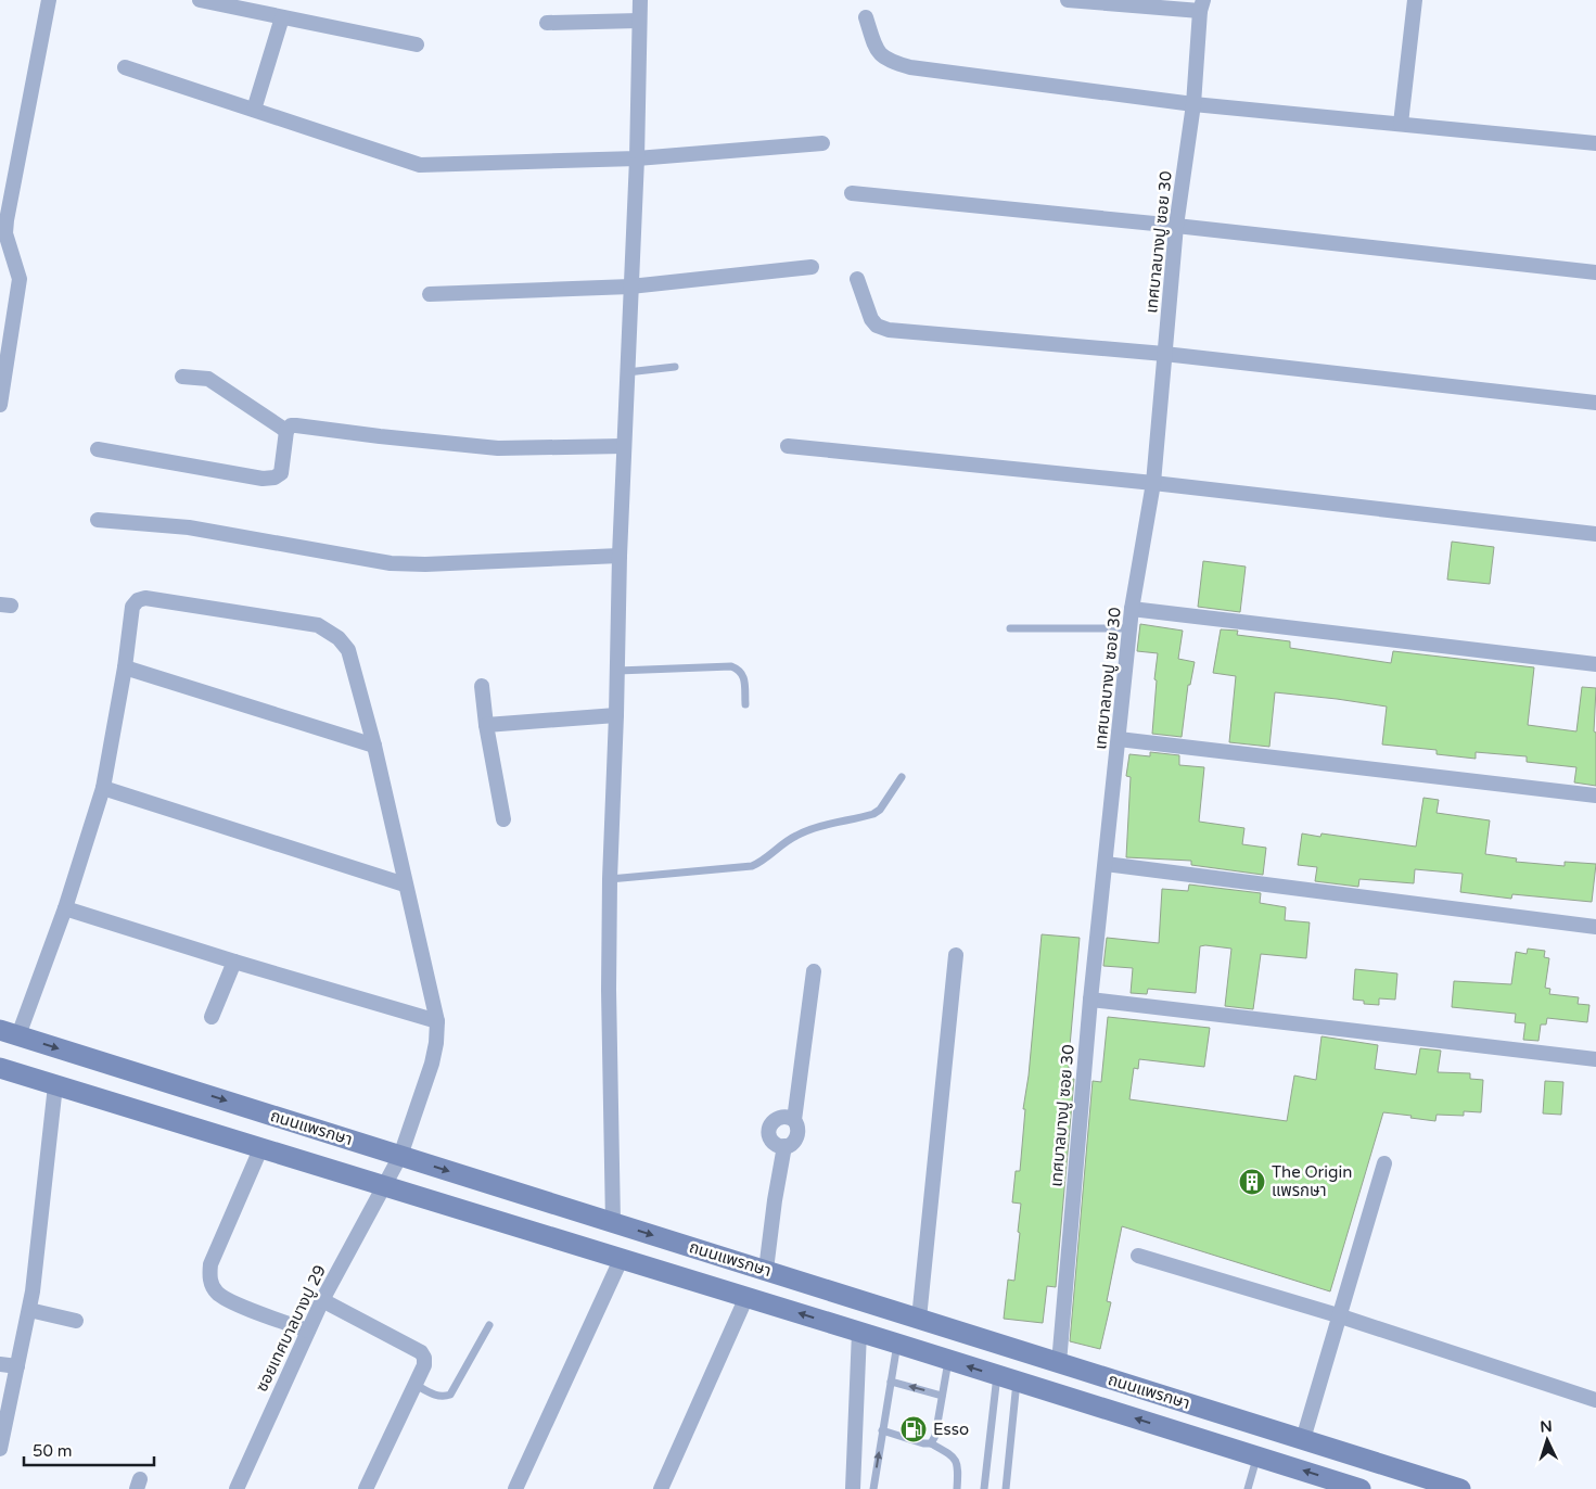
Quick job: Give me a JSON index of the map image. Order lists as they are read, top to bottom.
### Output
{
  "streets": {
    "main road": ["ถนนแพรกษา"],
    "street": ["เทศบาลบางปู ซอย 30", "ซอยเทศบาลบางปู 29"]
  },
  "crossings": [
    ["เทศบาลบางปู ซอย 30", "ถนนแพรกษา"],
    ["ถนนแพรกษา", "ซอยเทศบาลบางปู 29"]
  ],
  "places": {
    "building": ["The Origin แพรกษา"],
    "fuel station": ["Esso"]
  },
  "scale_bar": "50 m",
  "north": "top"
}
